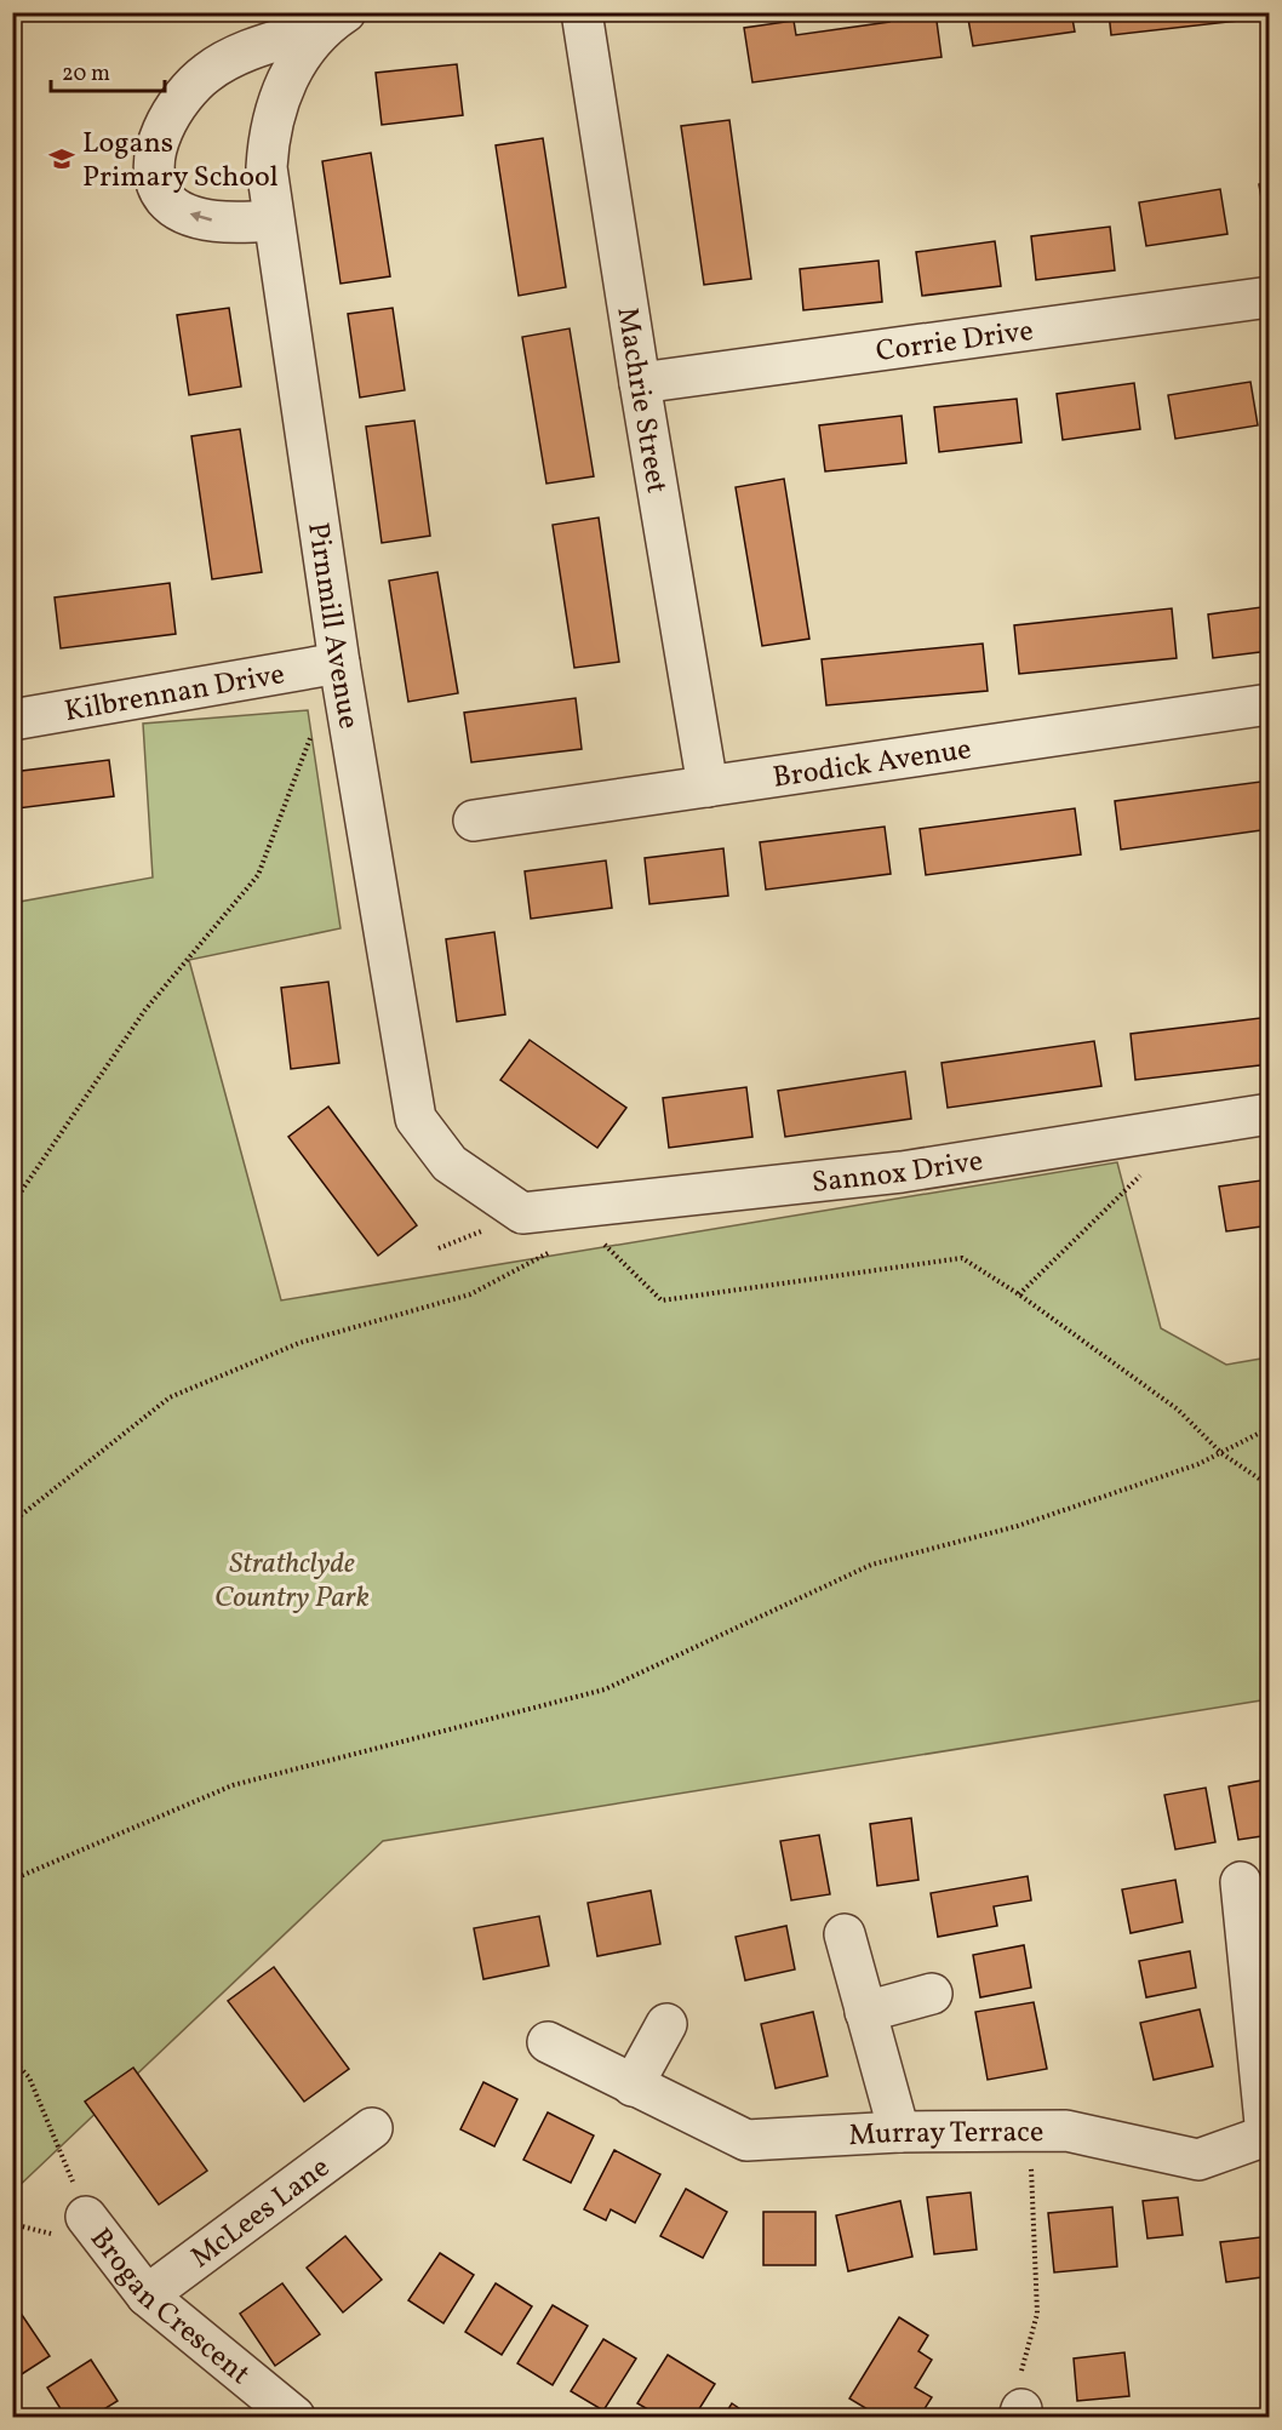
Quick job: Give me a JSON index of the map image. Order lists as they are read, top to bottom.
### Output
{
  "streets": {
    "street": [
      "Corrie Drive",
      "Machrie Street",
      "Pirnmill Avenue",
      "Kilbrennan Drive",
      "Brodick Avenue",
      "Sannox Drive",
      "Murray Terrace",
      "McLees Lane",
      "Brogan Crescent"
    ]
  },
  "crossings": [
    ["Corrie Drive", "Machrie Street"],
    ["Machrie Street", "Brodick Avenue"],
    ["Pirnmill Avenue", "Kilbrennan Drive"],
    ["Pirnmill Avenue", "Sannox Drive"],
    ["McLees Lane", "Brogan Crescent"]
  ],
  "parks": ["Strathclyde Country Park"],
  "places": {
    "school or university": ["Logans Primary School"]
  },
  "scale_bar": "20 m"
}
